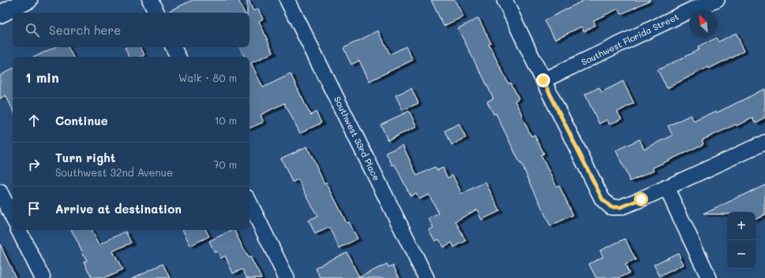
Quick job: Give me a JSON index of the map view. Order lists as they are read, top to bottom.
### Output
{
  "streets": {
    "street": ["Southwest Florida Street", "Southwest 33rd Place"]
  },
  "north": "top left",
  "page": {
    "search": "Search here",
    "heading": ["1 min", "Walk · 80 m"],
    "list": [
      ["Continue", "10 m"],
      ["Turn right", "Southwest 32nd Avenue", "70 m"],
      "Arrive at destination"
    ],
    "map_buttons": ["+", "−"]
  }
}
